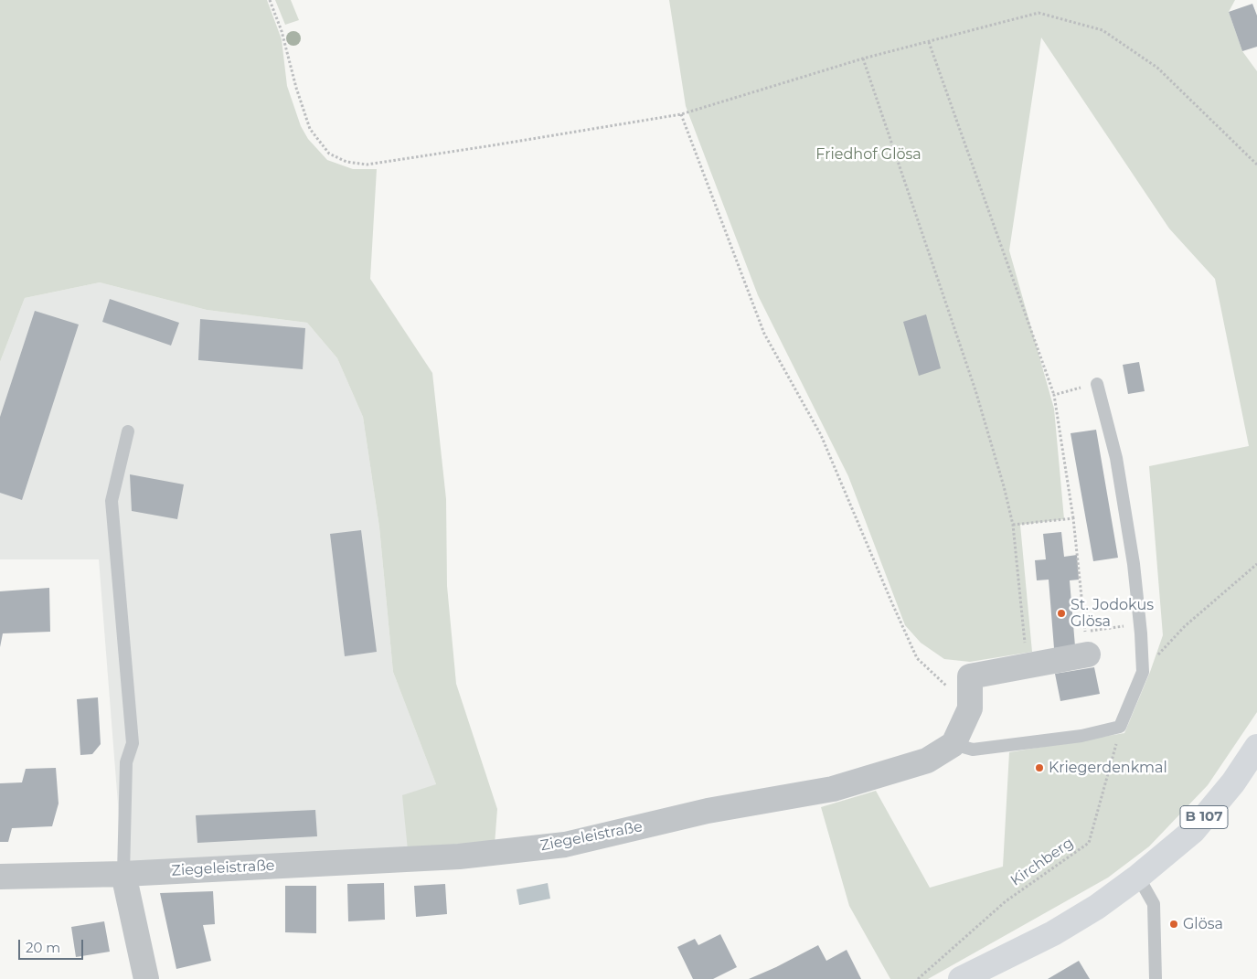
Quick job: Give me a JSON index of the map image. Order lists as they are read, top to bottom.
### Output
{
  "streets": {
    "main road": ["B 107"],
    "street": ["Ziegeleistraße"],
    "path": ["Kirchberg"]
  },
  "parks": ["Friedhof Glösa"],
  "places": ["St. Jodokus Glösa", "Kriegerdenkmal", "Glösa"],
  "scale_bar": "20 m"
}
